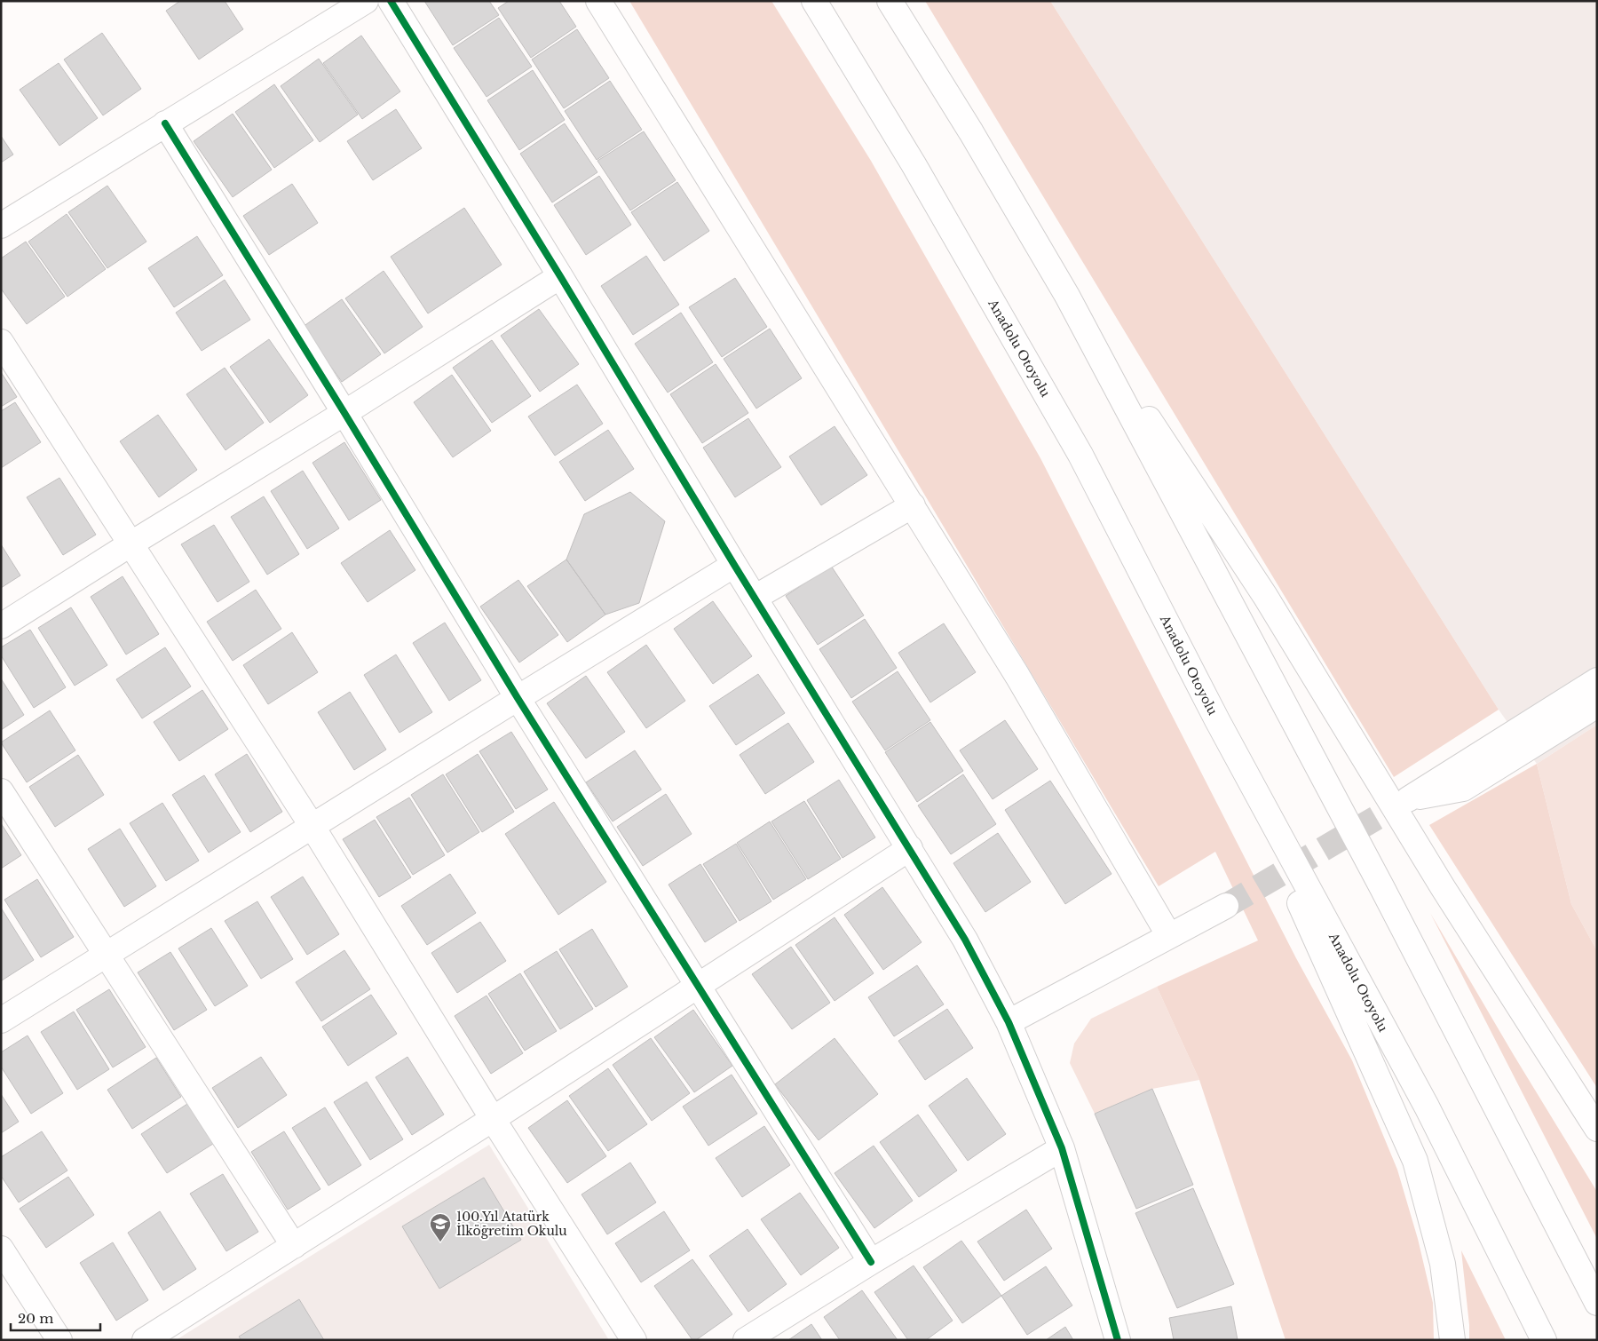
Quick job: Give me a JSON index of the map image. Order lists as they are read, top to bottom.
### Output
{
  "streets": {
    "main road": ["Anadolu Otoyolu"]
  },
  "places": {
    "school or university": ["100.Yıl Atatürk İlköğretim Okulu"]
  },
  "scale_bar": "20 m"
}
